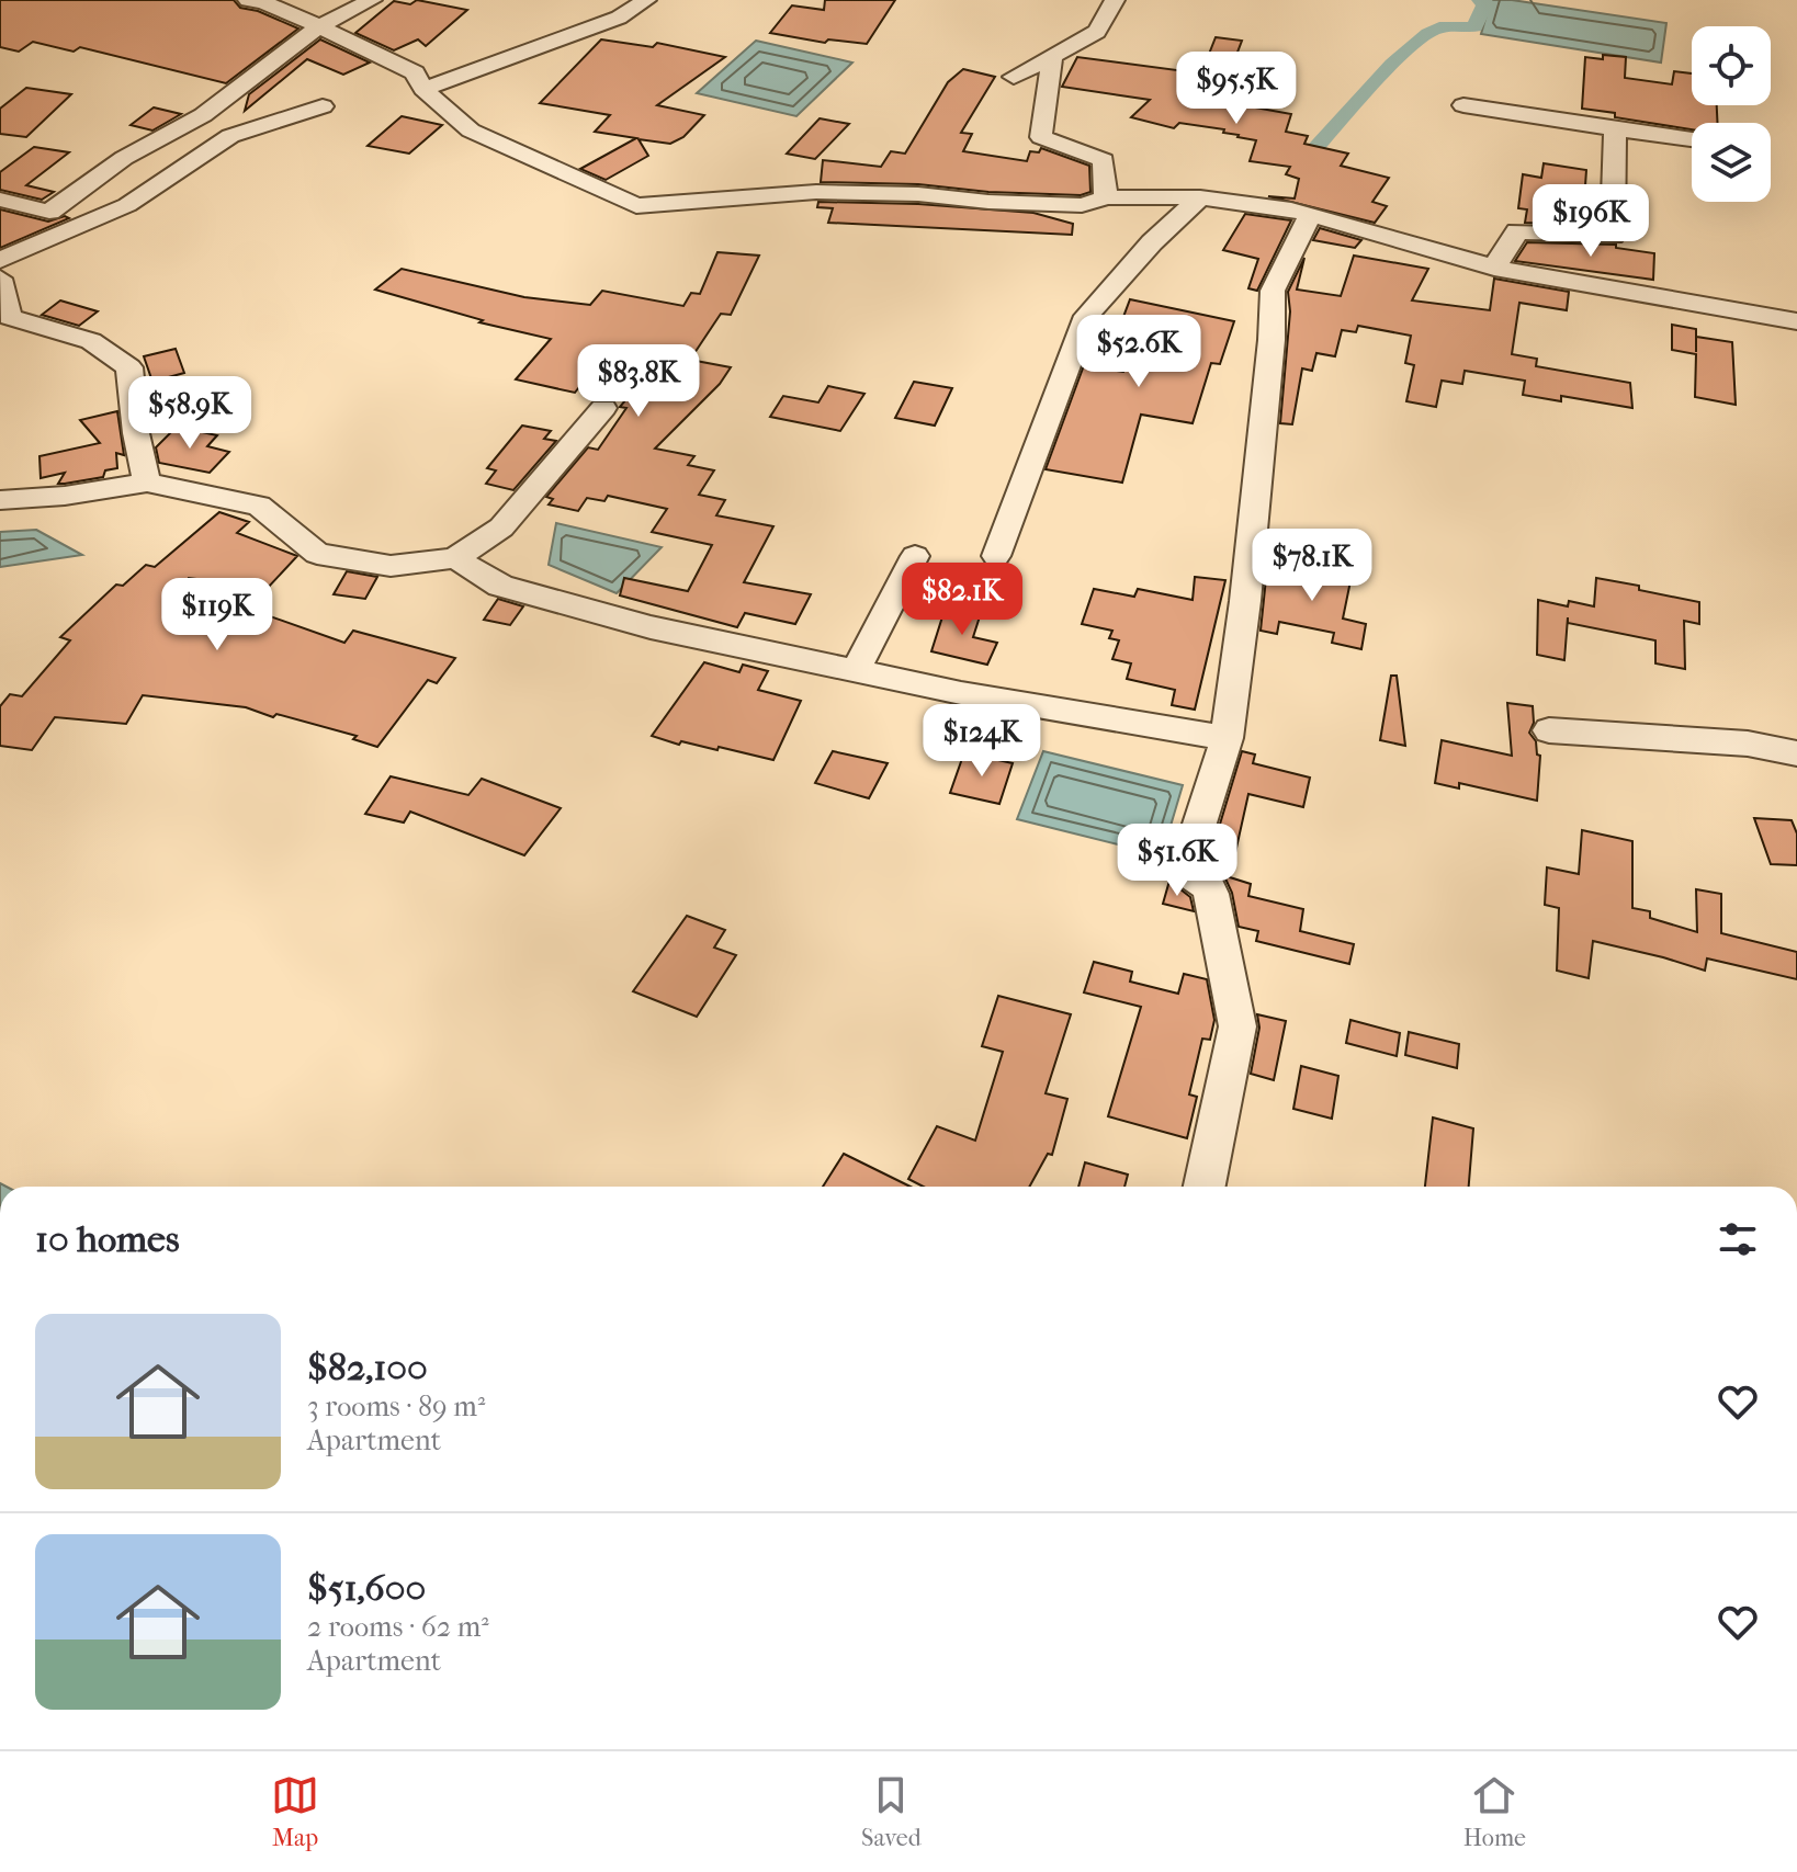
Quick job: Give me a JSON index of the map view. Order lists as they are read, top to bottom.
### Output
{
  "page": {
    "price": [
      "$95.5K",
      "$196K",
      "$52.6K",
      "$83.8K",
      "$58.9K",
      "$78.1K",
      "$82.1K",
      "$119K",
      "$124K",
      "$51.6K"
    ],
    "heading": "10 homes",
    "list": [
      {
        "name": "$82,100",
        "note": "3 rooms · 89 m² · Apartment"
      },
      {
        "name": "$51,600",
        "note": "2 rooms · 62 m² · Apartment"
      }
    ],
    "tabs": ["Map", "Saved", "Home"]
  }
}
